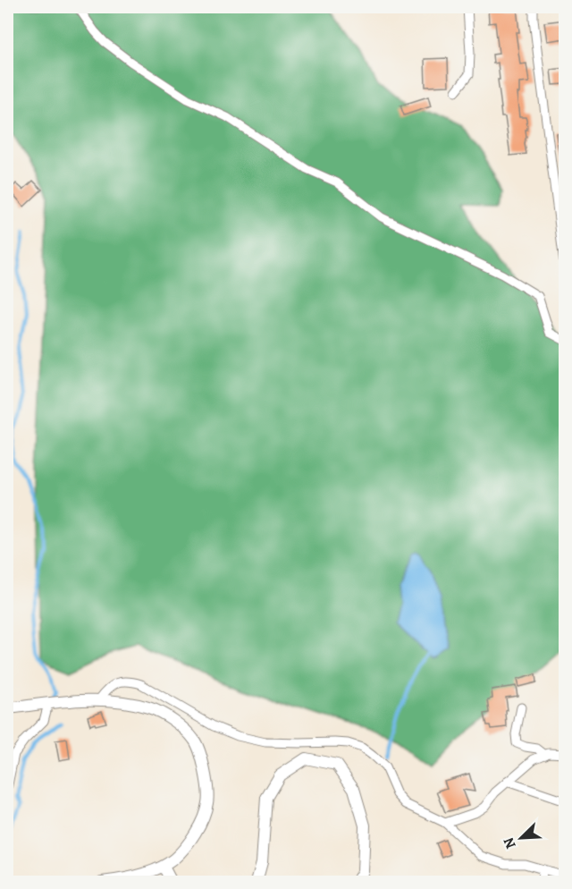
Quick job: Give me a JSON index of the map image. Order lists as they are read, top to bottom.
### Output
{
  "north": "bottom left"
}
